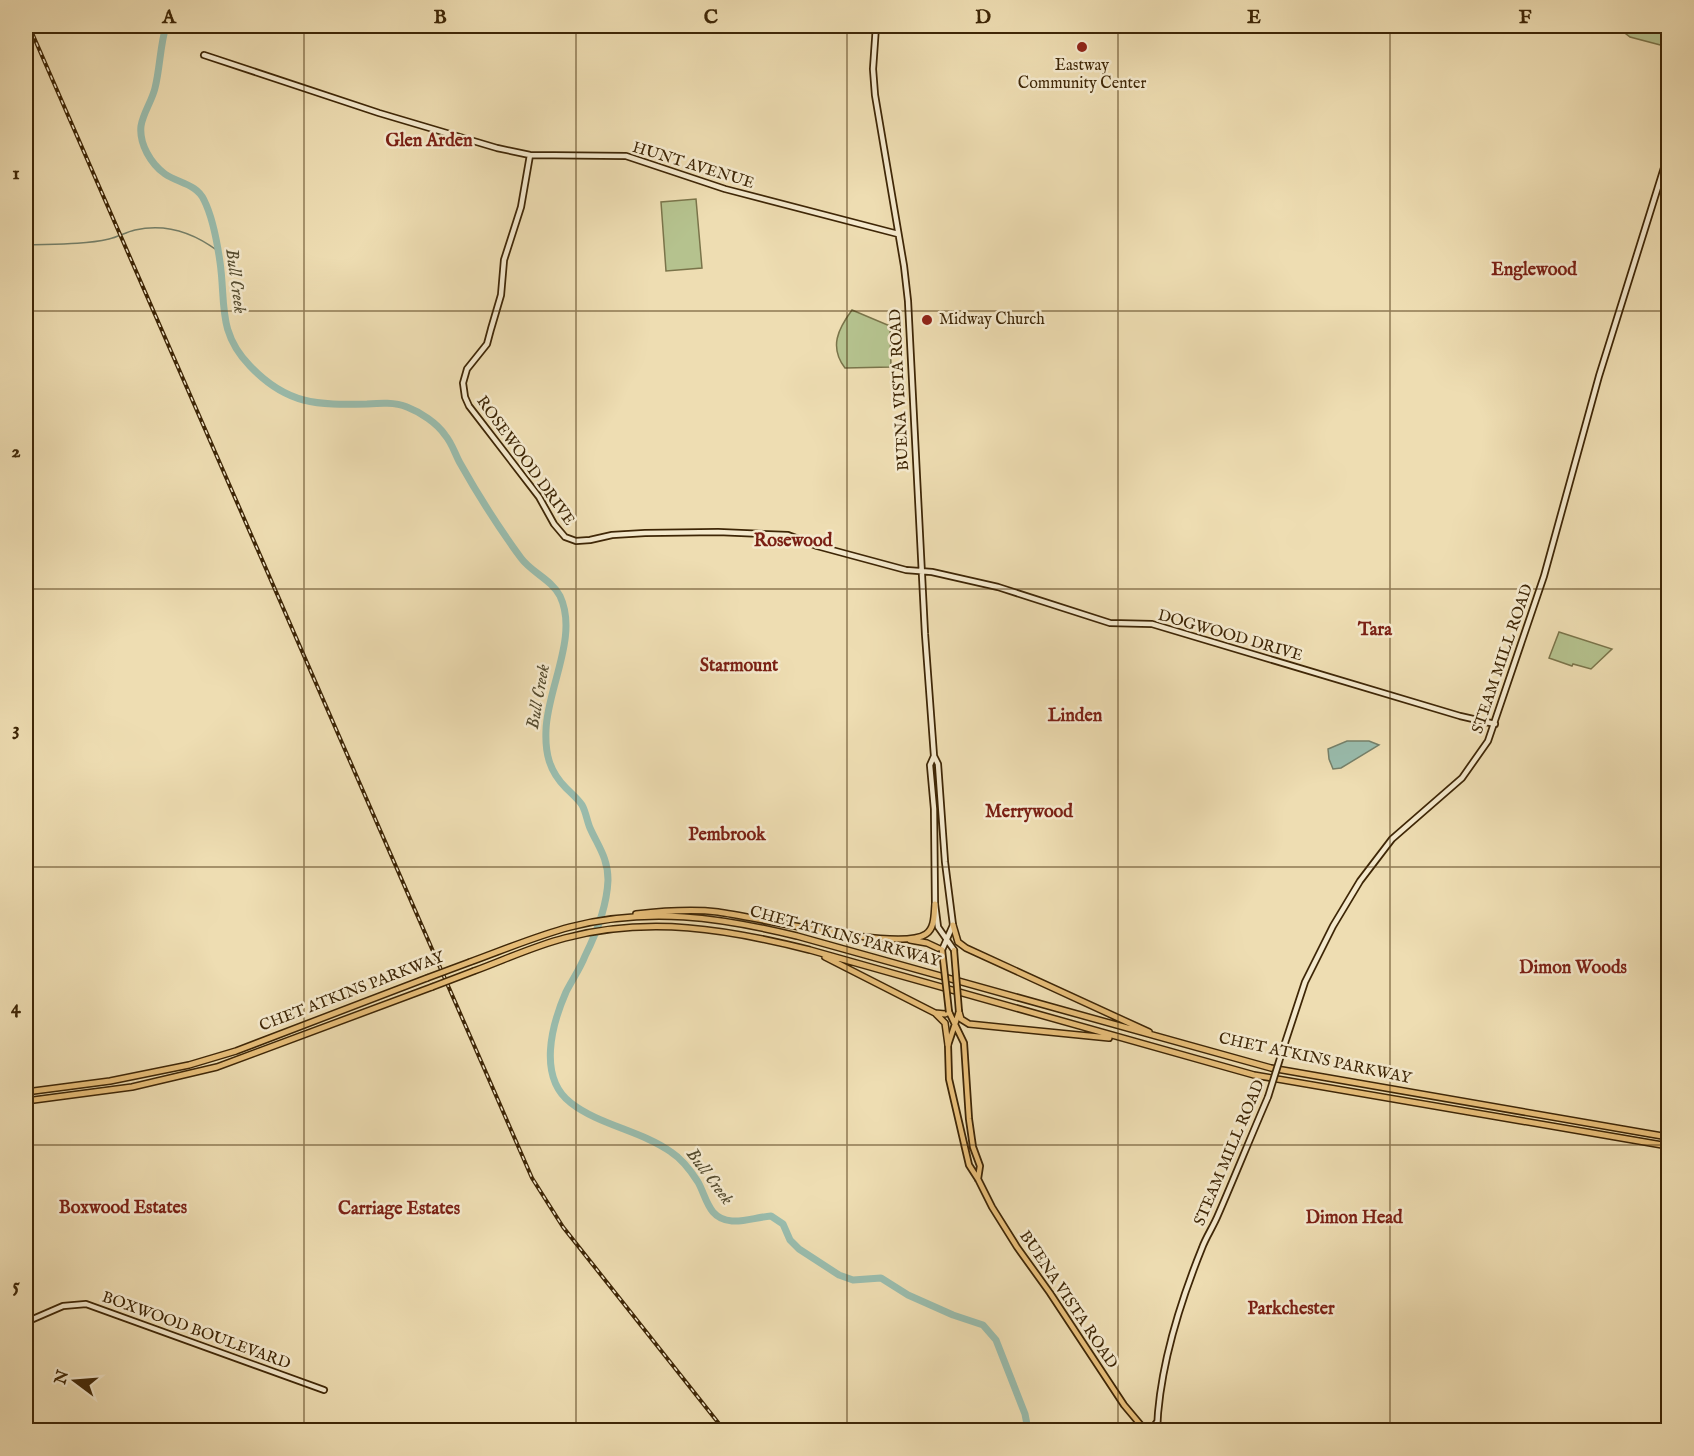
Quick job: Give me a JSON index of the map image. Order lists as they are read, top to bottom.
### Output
{
  "streets": {
    "highway": ["CHET ATKINS PARKWAY"],
    "main road": ["BUENA VISTA ROAD"],
    "street": [
      "HUNT AVENUE",
      "ROSEWOOD DRIVE",
      "DOGWOOD DRIVE",
      "STEAM MILL ROAD",
      "BOXWOOD BOULEVARD"
    ]
  },
  "crossings": [
    ["HUNT AVENUE", "BUENA VISTA ROAD"],
    ["HUNT AVENUE", "ROSEWOOD DRIVE"],
    ["BUENA VISTA ROAD", "ROSEWOOD DRIVE"],
    ["BUENA VISTA ROAD", "DOGWOOD DRIVE"],
    ["ROSEWOOD DRIVE", "DOGWOOD DRIVE"],
    ["DOGWOOD DRIVE", "STEAM MILL ROAD"]
  ],
  "districts": [
    "Glen Arden",
    "Englewood",
    "Rosewood",
    "Tara",
    "Starmount",
    "Linden",
    "Merrywood",
    "Pembrook",
    "Dimon Woods",
    "Boxwood Estates",
    "Carriage Estates",
    "Dimon Head",
    "Parkchester"
  ],
  "water": ["Bull Creek"],
  "places": ["Eastway Community Center", "Midway Church"],
  "north": "left",
  "grid": {
    "columns": [
      "A",
      "B",
      "C",
      "D",
      "E",
      "F"
    ],
    "rows": [
      "1",
      "2",
      "3",
      "4",
      "5"
    ]
  }
}
